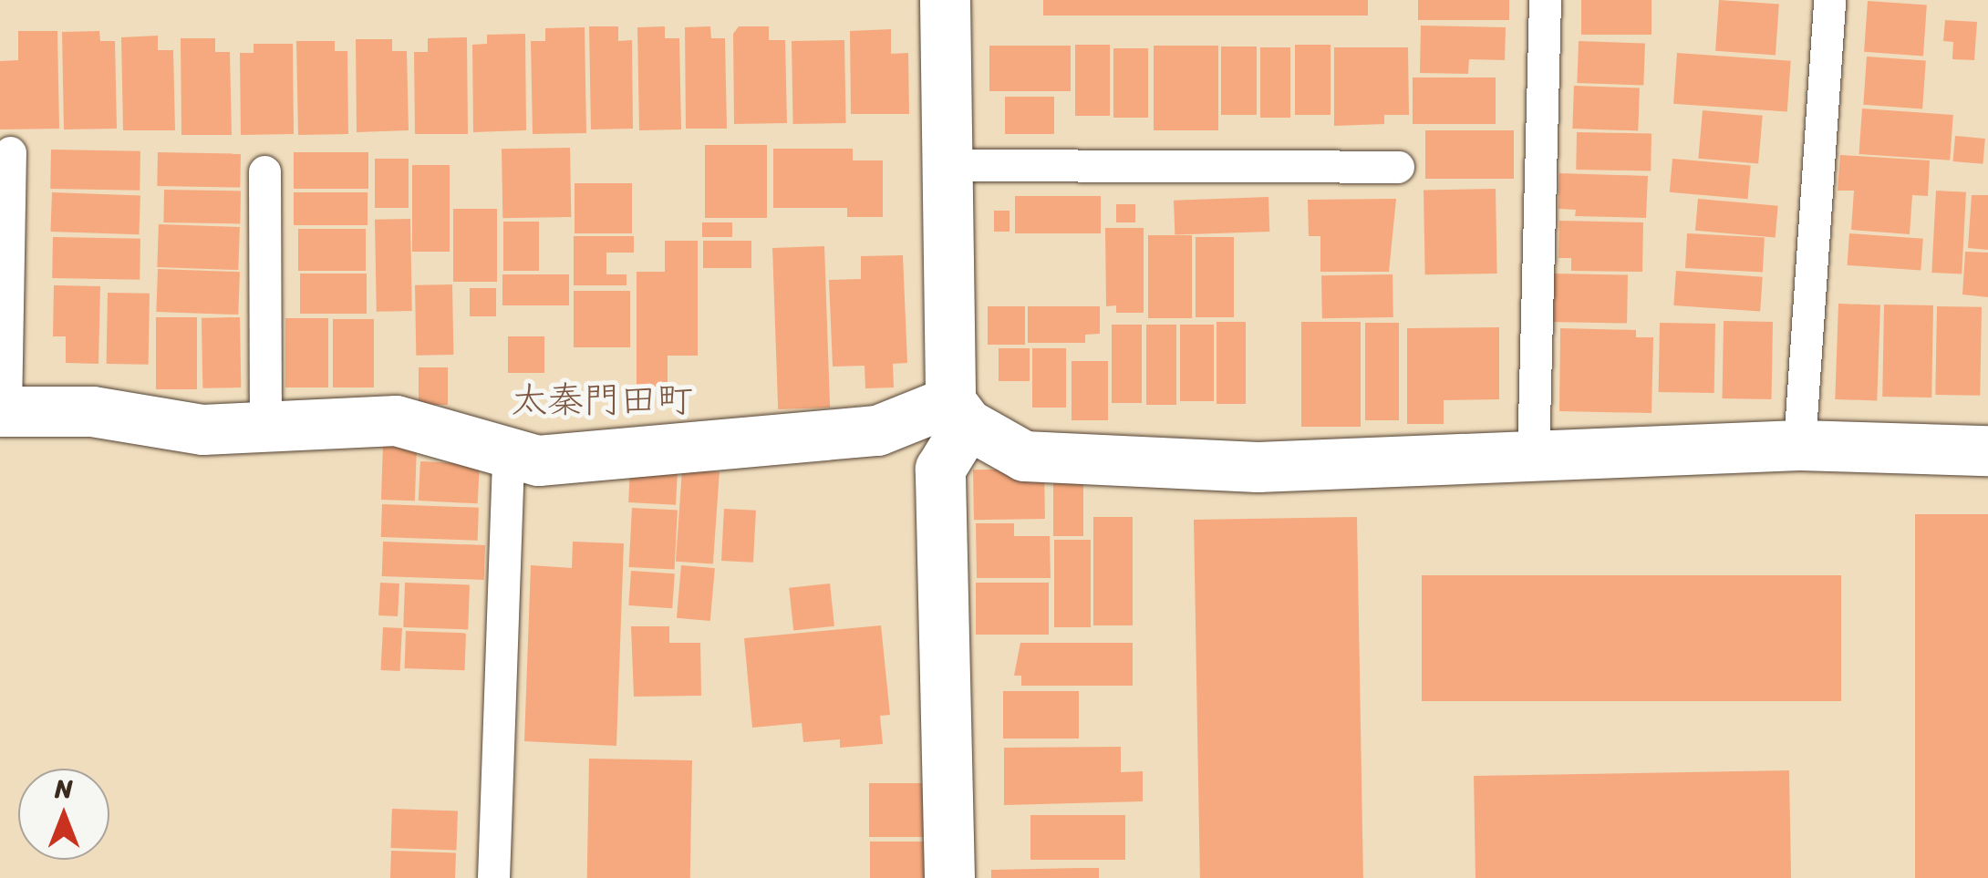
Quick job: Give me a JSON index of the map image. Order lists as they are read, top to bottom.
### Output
{
  "districts": ["太秦門田町"],
  "north": "top"
}
